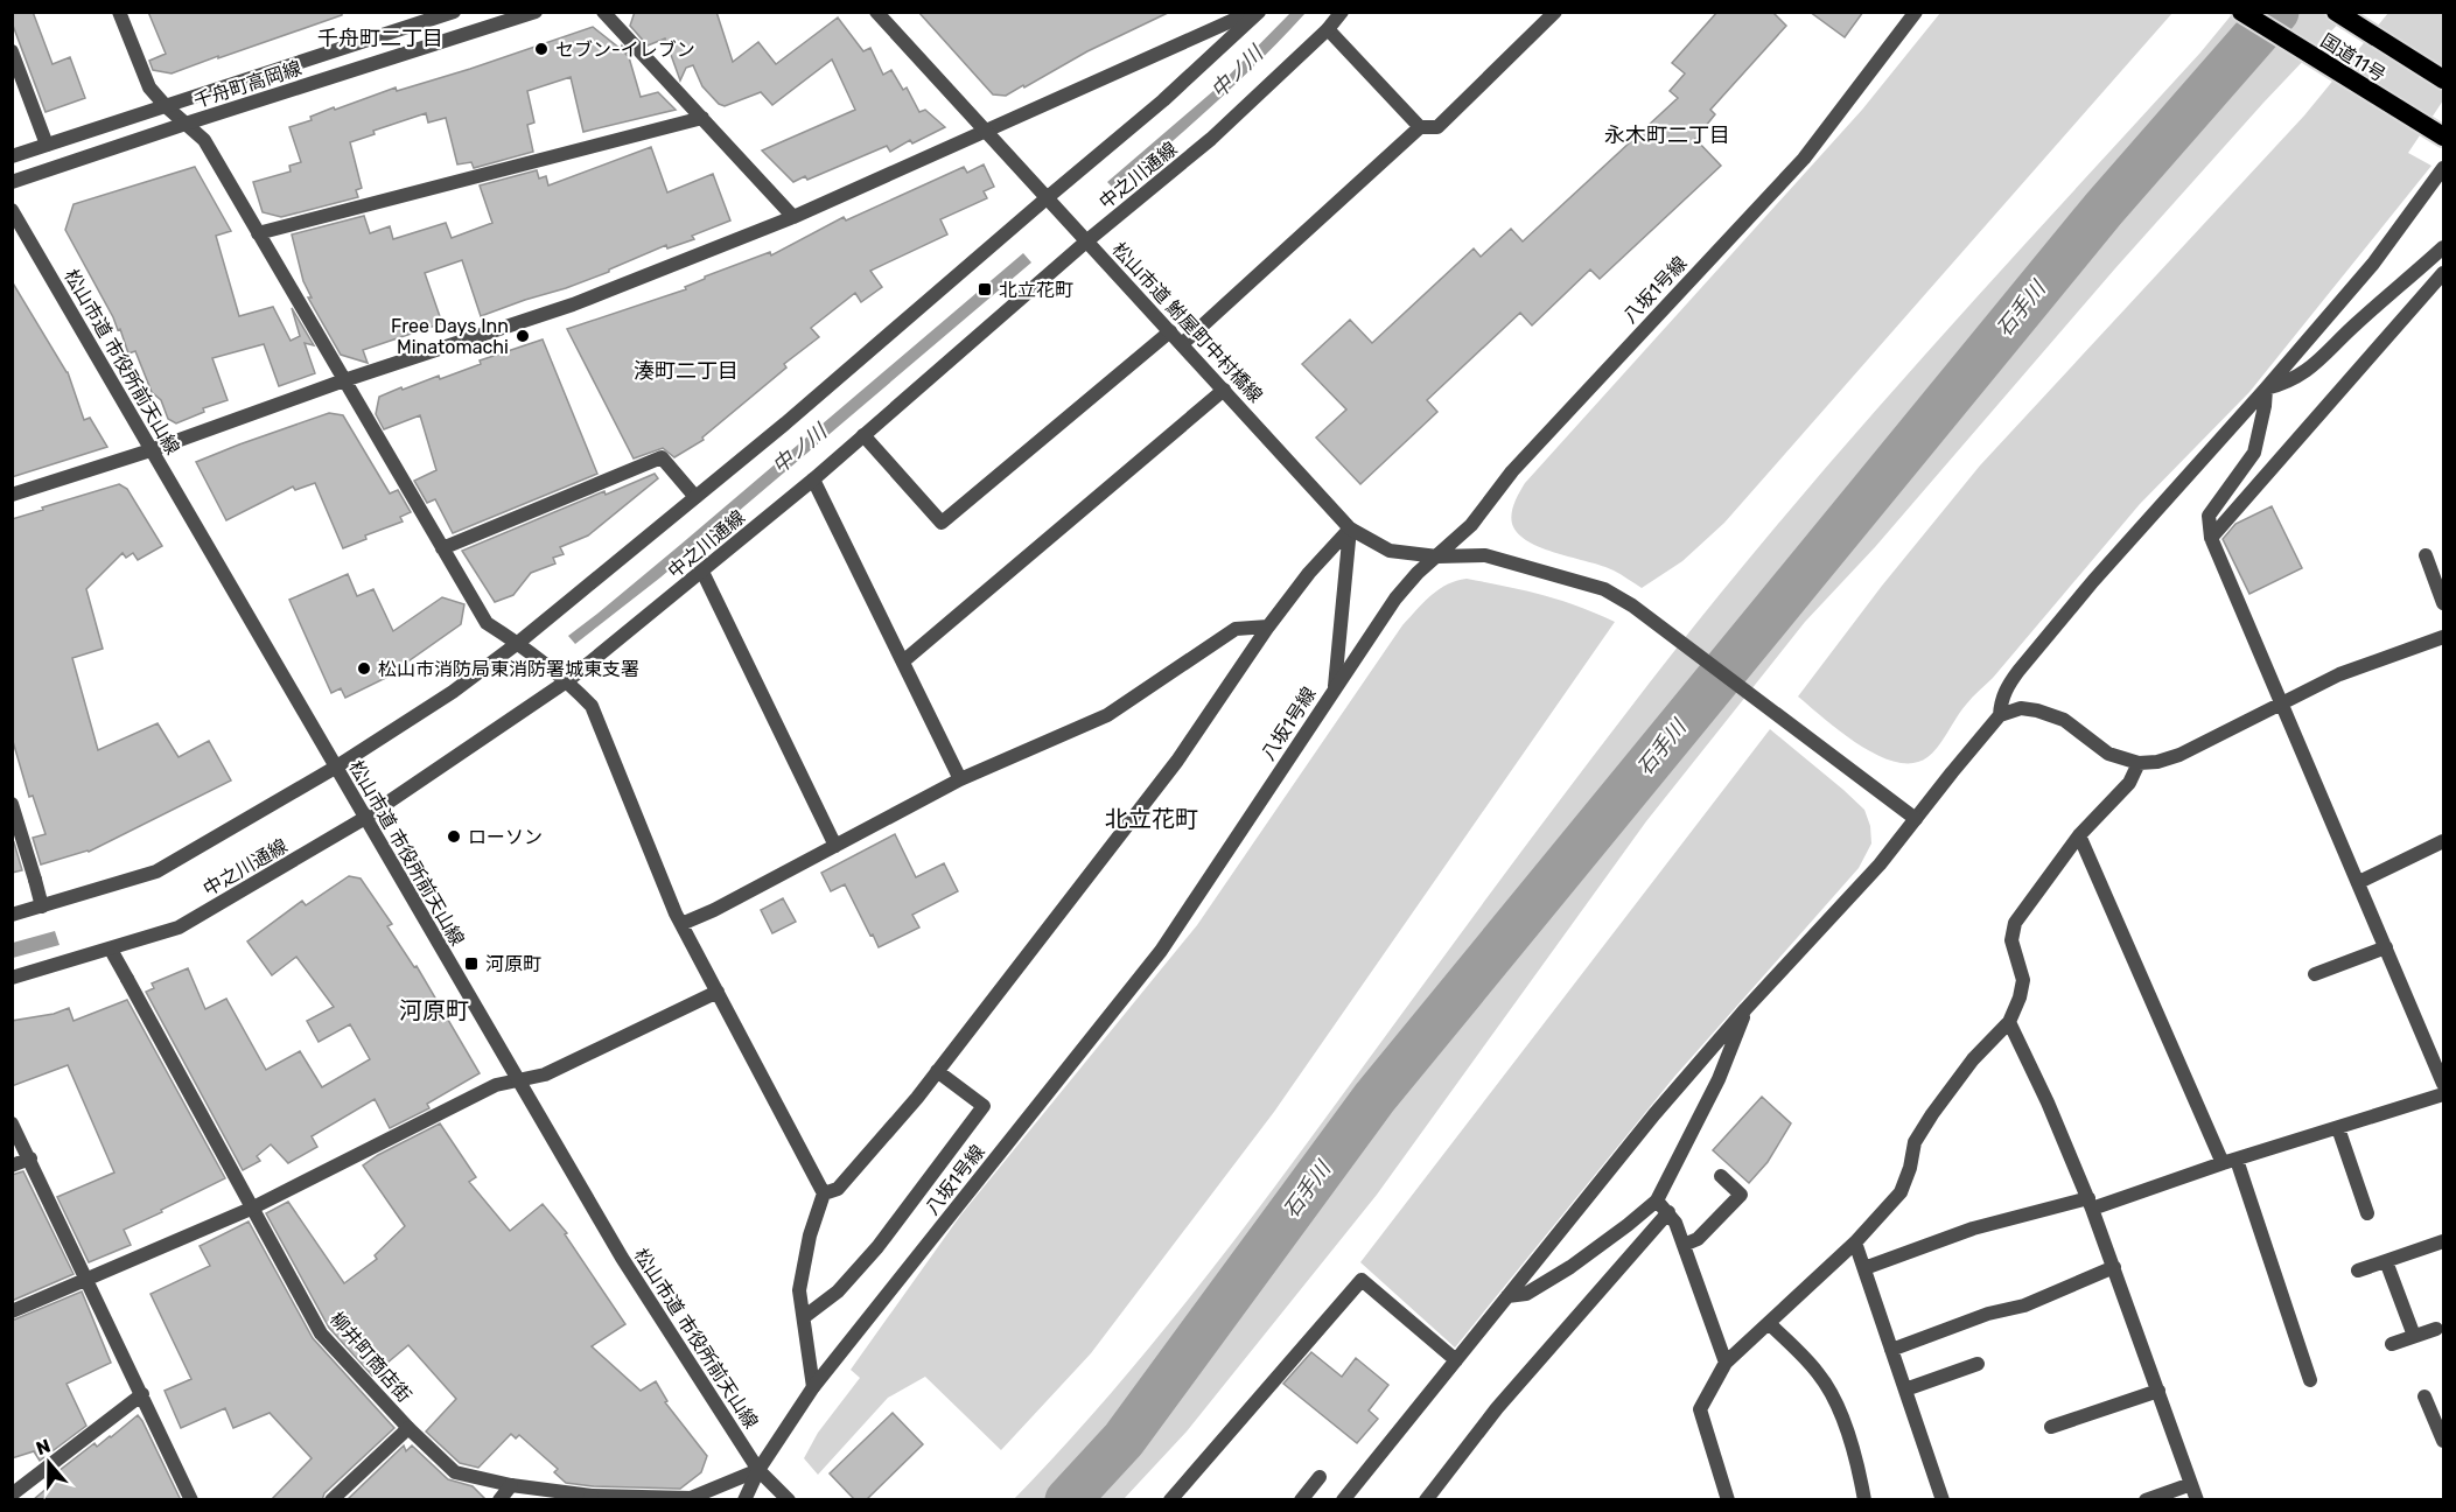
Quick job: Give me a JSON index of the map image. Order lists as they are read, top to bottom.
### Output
{
  "streets": {
    "highway": ["国道11号"],
    "street": [
      "千舟町高岡線",
      "中之川通線",
      "八坂1号線",
      "松山市道 鮒屋町中村橋線",
      "松山市道 市役所前天山線",
      "柳井町商店街"
    ]
  },
  "crossings": [
    ["中之川通線", "松山市道 鮒屋町中村橋線"],
    ["中之川通線", "松山市道 市役所前天山線"],
    ["中之川通線", "柳井町商店街"],
    ["八坂1号線", "松山市道 鮒屋町中村橋線"],
    ["八坂1号線", "松山市道 市役所前天山線"],
    ["八坂1号線", "柳井町商店街"],
    ["松山市道 市役所前天山線", "柳井町商店街"]
  ],
  "districts": [
    "千舟町二丁目",
    "永木町二丁目",
    "湊町二丁目",
    "北立花町",
    "河原町"
  ],
  "water": ["中ノ川", "石手川"],
  "places": {
    "other": [
      "セブン-イレブン",
      "Free Days Inn Minatomachi",
      "松山市消防局東消防署城東支署",
      "ローソン"
    ],
    "transit": ["北立花町", "河原町"]
  },
  "north": "top"
}
